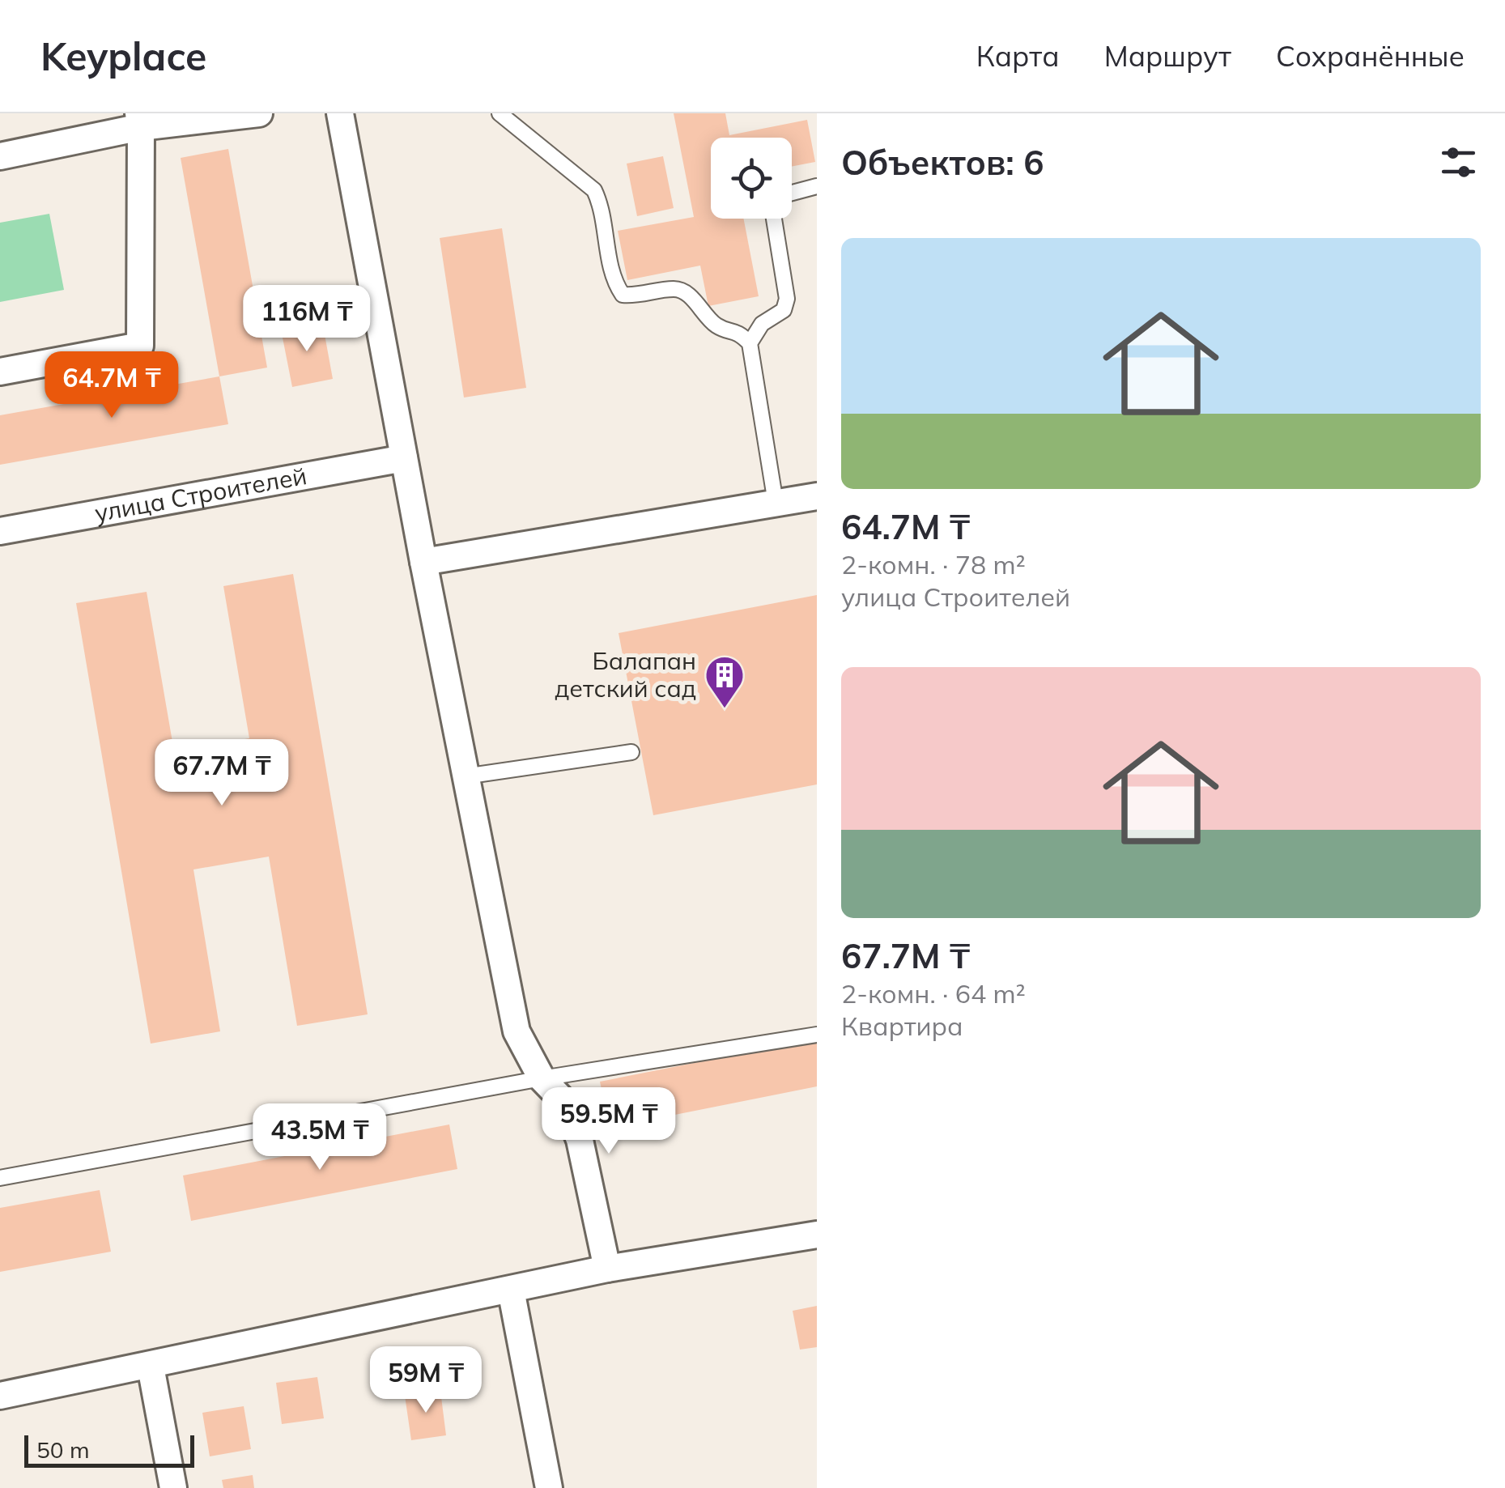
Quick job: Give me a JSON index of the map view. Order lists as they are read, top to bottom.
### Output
{
  "streets": {
    "street": ["улица Строителей"]
  },
  "places": {
    "building": ["Балапан детский сад"]
  },
  "scale_bar": "50 m",
  "page": {
    "header": "Keyplace",
    "nav": ["Карта", "Маршрут", "Сохранённые"],
    "heading": "Объектов: 6",
    "list": [
      {
        "name": "64.7M ₸",
        "note": "2-комн. · 78 m² · улица Строителей"
      },
      {
        "name": "67.7M ₸",
        "note": "2-комн. · 64 m² · Квартира"
      }
    ],
    "price": [
      "116M ₸",
      "64.7M ₸",
      "67.7M ₸",
      "59.5M ₸",
      "43.5M ₸",
      "59M ₸"
    ],
    "scale": "50 m"
  }
}
